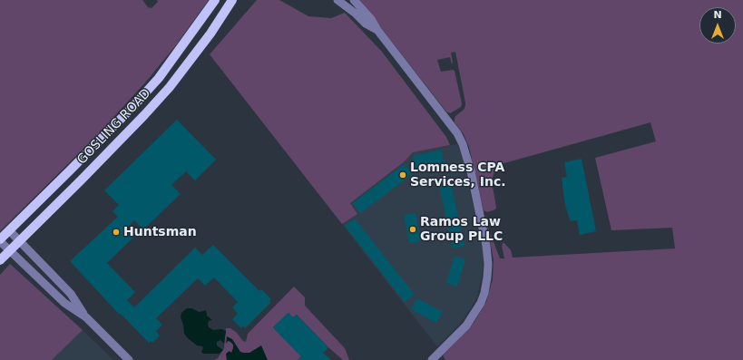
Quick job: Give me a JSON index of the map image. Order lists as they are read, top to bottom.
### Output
{
  "streets": {
    "main road": ["GOSLING ROAD"]
  },
  "places": ["Lomness CPA Services, Inc.", "Ramos Law Group PLLC", "Huntsman"],
  "north": "top"
}
